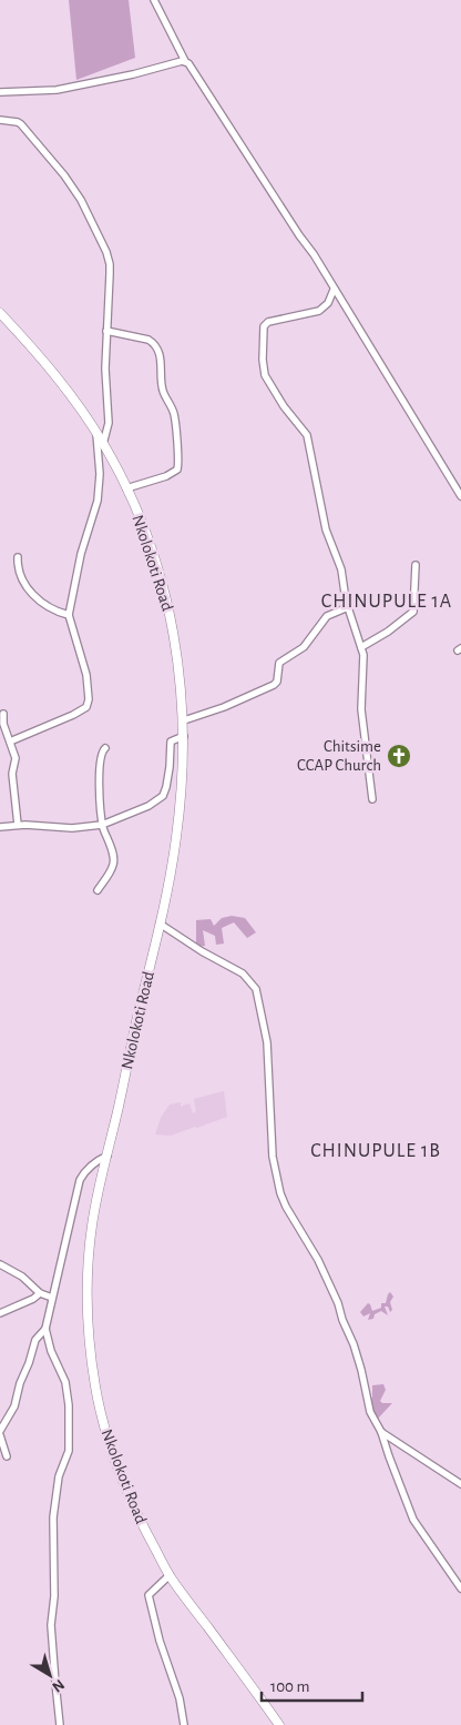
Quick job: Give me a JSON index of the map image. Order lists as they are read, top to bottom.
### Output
{
  "streets": {
    "main road": ["Nkolokoti Road"]
  },
  "districts": ["CHINUPULE 1A", "CHINUPULE 1B"],
  "places": {
    "church": ["Chitsime CCAP Church"]
  },
  "scale_bar": "100 m",
  "north": "bottom right"
}
